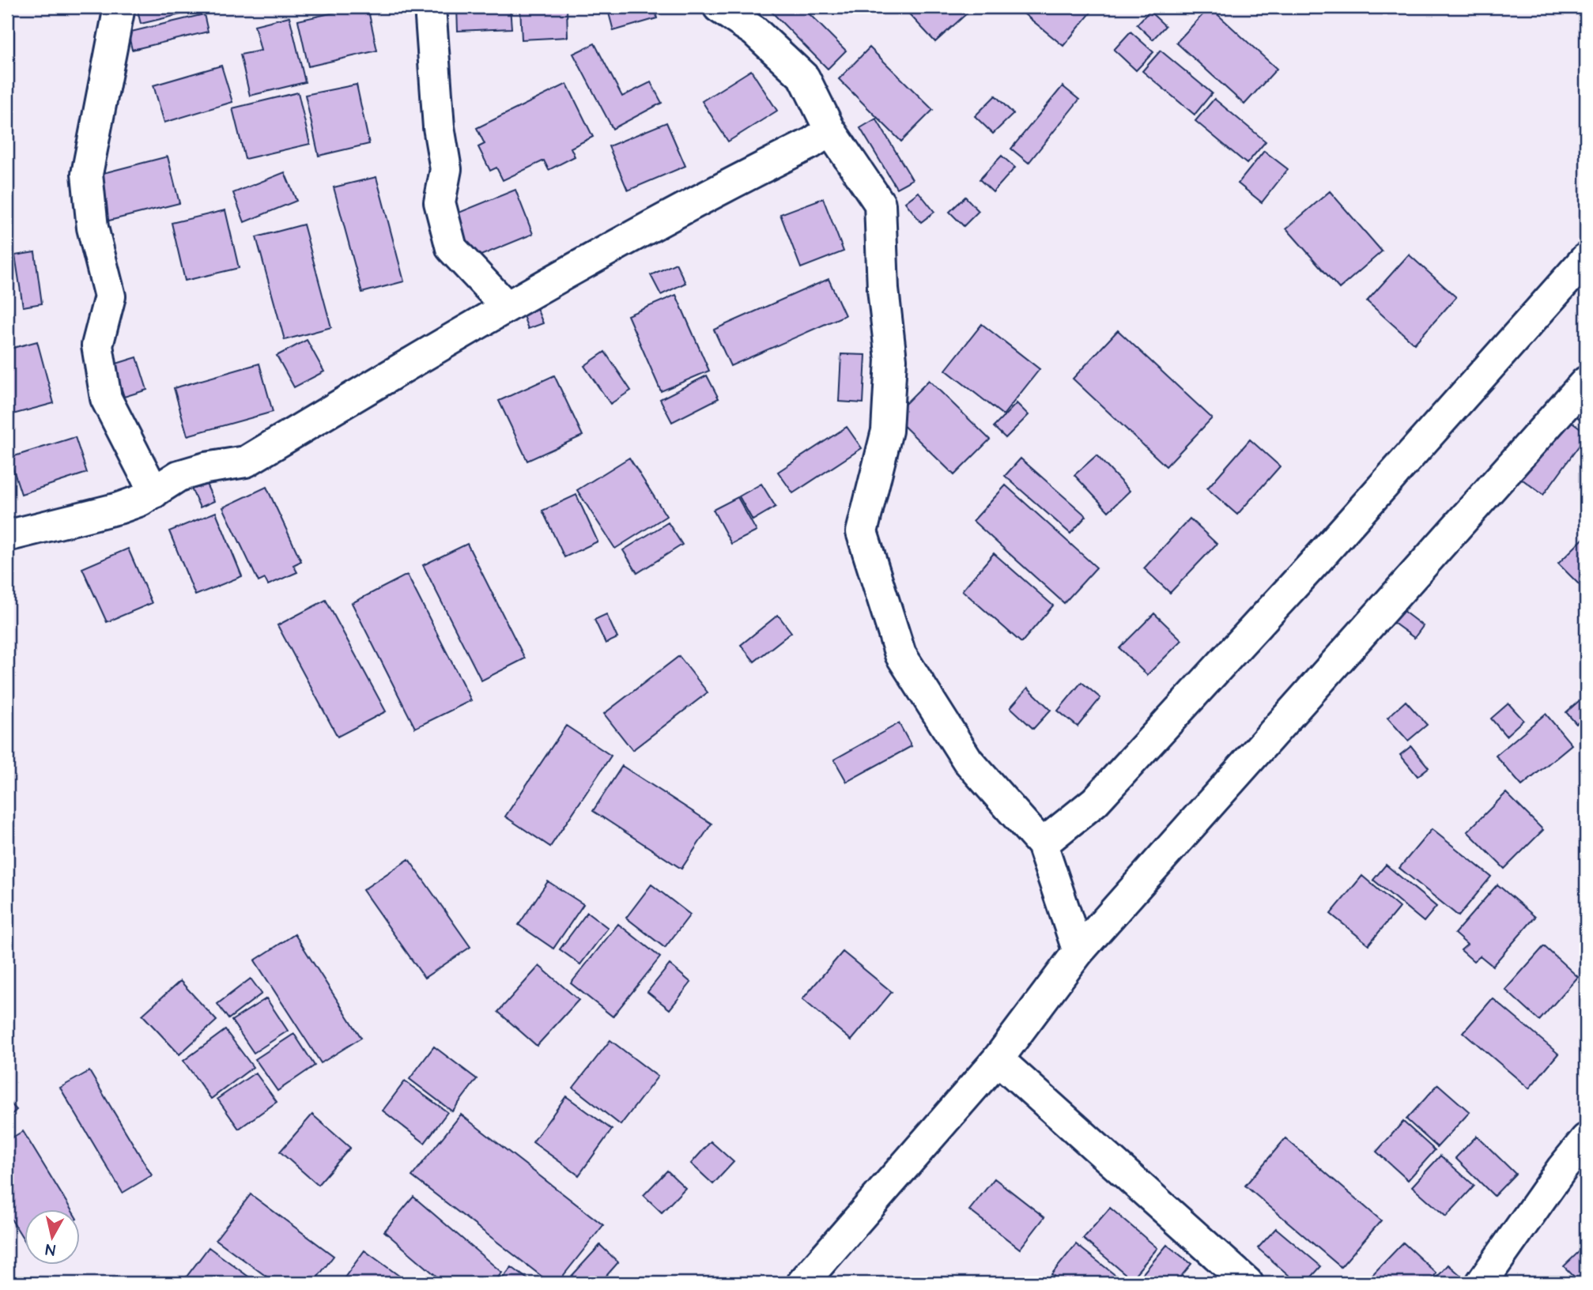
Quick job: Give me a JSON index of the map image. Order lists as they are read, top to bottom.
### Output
{
  "north": "bottom"
}
